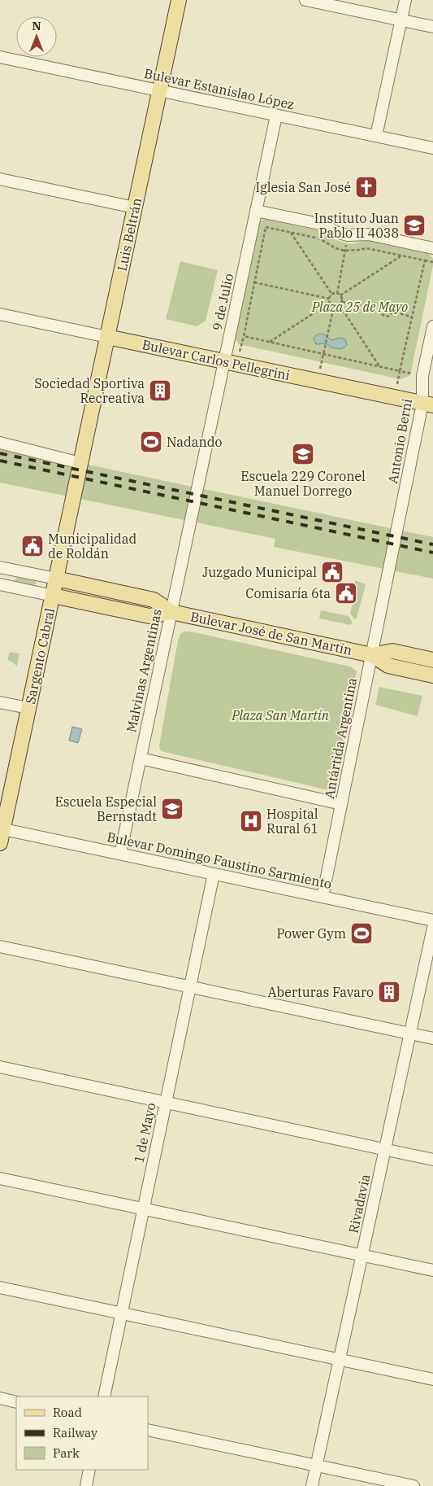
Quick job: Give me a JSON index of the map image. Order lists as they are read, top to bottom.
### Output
{
  "streets": {
    "main road": [
      "Luis Beltrán",
      "Bulevar Carlos Pellegrini",
      "Bulevar José de San Martín",
      "Sargento Cabral"
    ],
    "street": [
      "Bulevar Estanislao López",
      "9 de Julio",
      "Antonio Berni",
      "Malvinas Argentinas",
      "Antártida Argentina",
      "Bulevar Domingo Faustino Sarmiento",
      "1 de Mayo",
      "Rivadavia"
    ]
  },
  "crossings": [
    ["Bulevar Estanislao López", "Luis Beltrán"],
    ["Bulevar Estanislao López", "9 de Julio"],
    ["Luis Beltrán", "Bulevar Carlos Pellegrini"],
    ["Luis Beltrán", "Sargento Cabral"],
    ["9 de Julio", "Bulevar Carlos Pellegrini"],
    ["9 de Julio", "Malvinas Argentinas"],
    ["Bulevar Carlos Pellegrini", "Antonio Berni"],
    ["Antonio Berni", "Antártida Argentina"],
    ["Bulevar José de San Martín", "Sargento Cabral"],
    ["Bulevar José de San Martín", "Malvinas Argentinas"],
    ["Bulevar José de San Martín", "Antártida Argentina"],
    ["Sargento Cabral", "Bulevar Domingo Faustino Sarmiento"],
    ["Malvinas Argentinas", "Bulevar Domingo Faustino Sarmiento"],
    ["Antártida Argentina", "Bulevar Domingo Faustino Sarmiento"],
    ["Bulevar Domingo Faustino Sarmiento", "1 de Mayo"]
  ],
  "parks": ["Plaza 25 de Mayo", "Plaza San Martín"],
  "places": {
    "church": ["Iglesia San José"],
    "school or university": ["Instituto Juan Pablo II 4038", "Escuela 229 Coronel Manuel Dorrego", "Escuela Especial Bernstadt"],
    "building": ["Sociedad Sportiva Recreativa", "Aberturas Favaro"],
    "sports": ["Nadando", "Power Gym"],
    "public building": ["Municipalidad de Roldán", "Juzgado Municipal", "Comisaría 6ta"],
    "hospital": ["Hospital Rural 61"]
  },
  "legend": ["Road", "Railway", "Park"],
  "north": "top"
}
